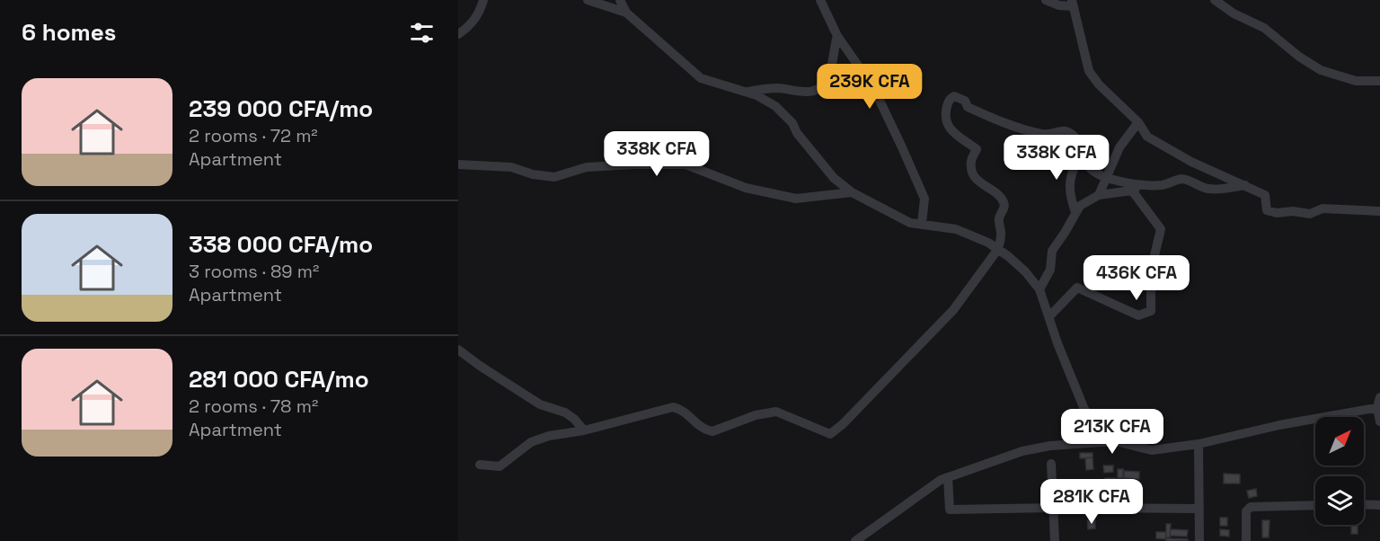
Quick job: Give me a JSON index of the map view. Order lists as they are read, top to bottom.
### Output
{
  "north": "top right",
  "page": {
    "heading": "6 homes",
    "price": [
      "239K CFA",
      "338K CFA",
      "338K CFA",
      "436K CFA",
      "213K CFA",
      "281K CFA"
    ],
    "list": [
      {
        "name": "239 000 CFA/mo",
        "note": "2 rooms · 72 m² · Apartment"
      },
      {
        "name": "338 000 CFA/mo",
        "note": "3 rooms · 89 m² · Apartment"
      },
      {
        "name": "281 000 CFA/mo",
        "note": "2 rooms · 78 m² · Apartment"
      }
    ]
  }
}
